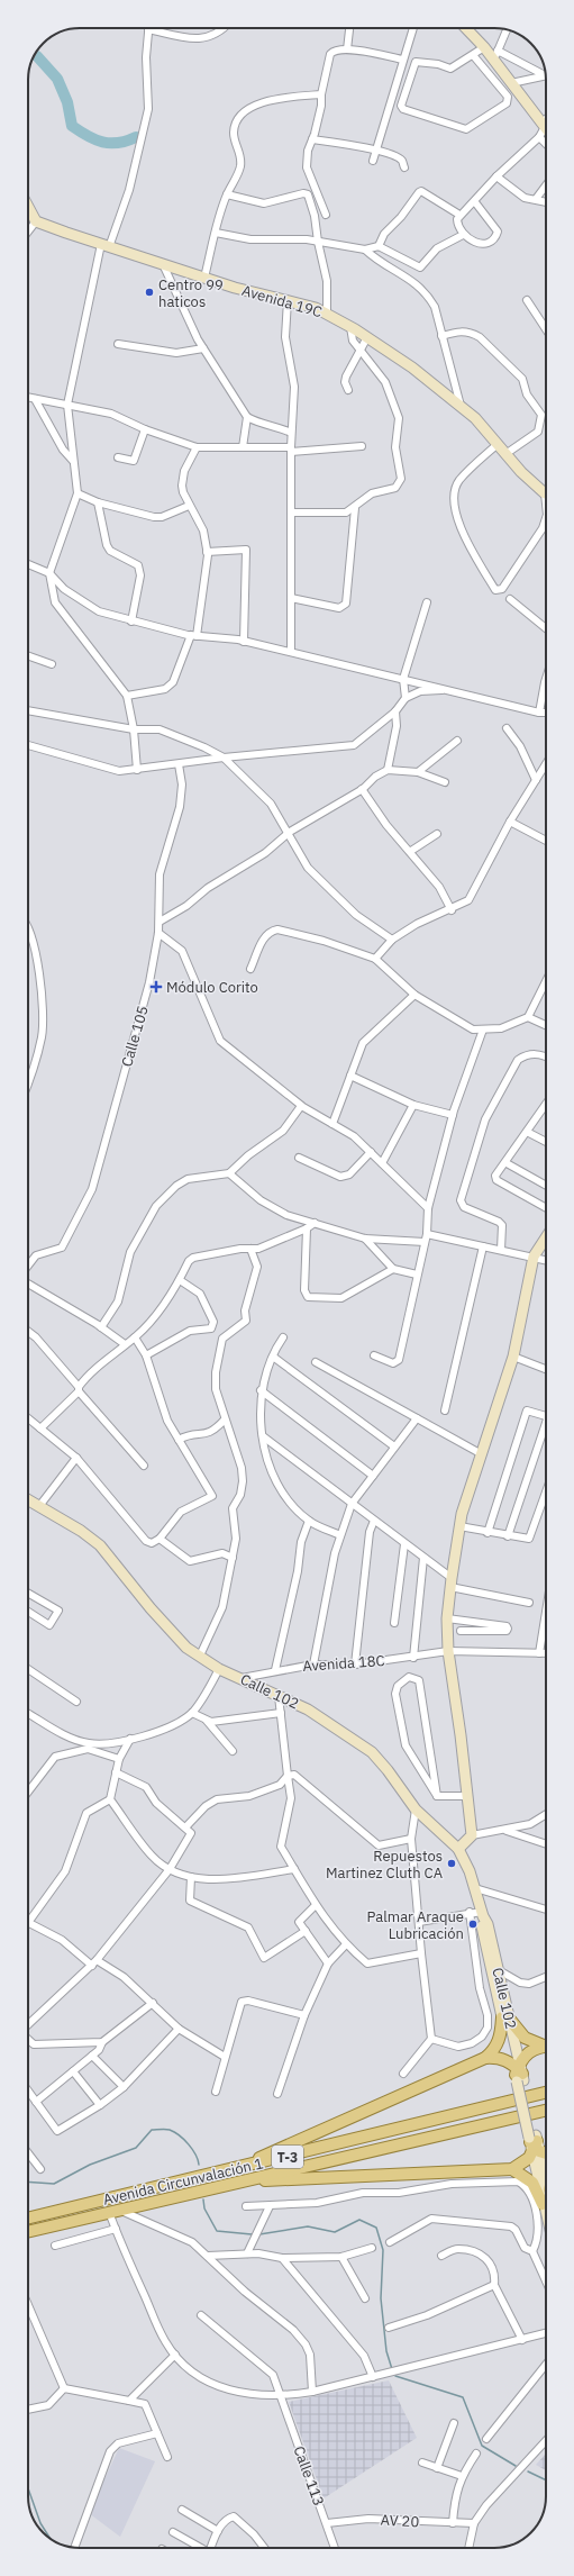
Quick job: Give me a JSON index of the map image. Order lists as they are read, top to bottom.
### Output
{
  "streets": {
    "main road": ["T-3", "Avenida Circunvalación 1"],
    "street": [
      "Avenida 19C",
      "Calle 105",
      "Avenida 18C",
      "Calle 102",
      "Calle 113",
      "AV 20"
    ]
  },
  "crossings": [
    ["Avenida 18C", "Calle 102"],
    ["Calle 113", "AV 20"]
  ],
  "places": {
    "other": ["Centro 99 haticos", "Repuestos Martinez Cluth CA", "Palmar Araque Lubricación"],
    "health": ["Módulo Corito"]
  }
}
